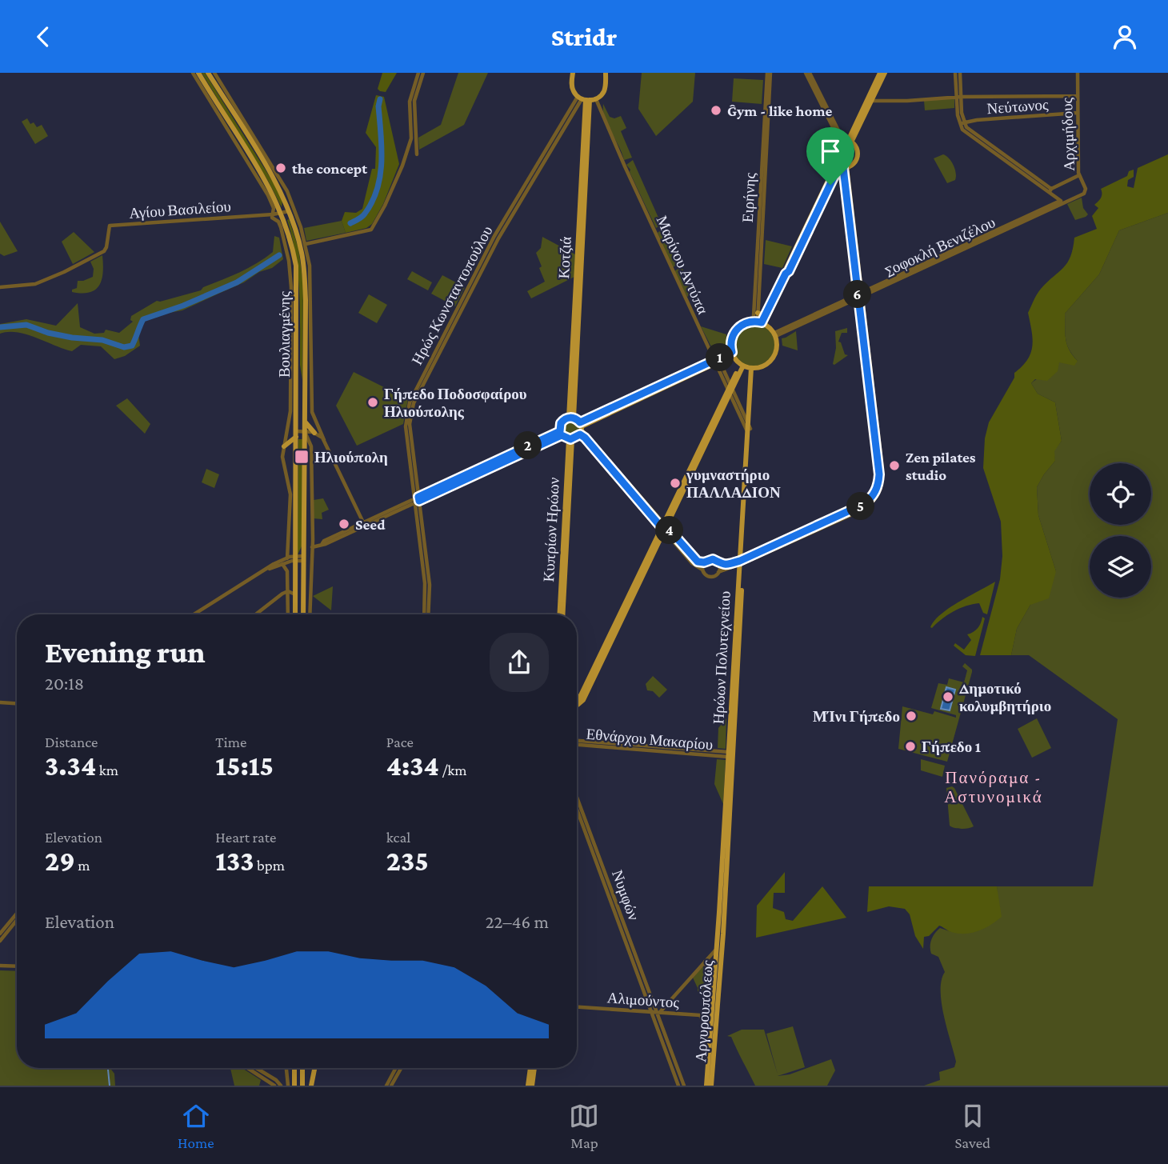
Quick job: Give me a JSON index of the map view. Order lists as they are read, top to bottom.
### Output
{
  "streets": {
    "main road": [
      "Κοτζιά",
      "Βουλιαγμένης",
      "Κυπρίων Ηρώων",
      "Ηρώων Πολυτεχνείου",
      "Αργυρουπόλεως"
    ],
    "street": [
      "Νεύτωνος",
      "Αρχιμήδους",
      "Ειρήνης",
      "Αγίου Βασιλείου",
      "Σοφοκλή Βενιζέλου",
      "Μαρίνου Αντύπα",
      "Ηρώς Κωνσταντοπούλου",
      "Εθνάρχου Μακαρίου",
      "Νυμφών",
      "Αλιμούντος"
    ]
  },
  "crossings": [
    ["Νεύτωνος", "Αρχιμήδους"],
    ["Αρχιμήδους", "Σοφοκλή Βενιζέλου"],
    ["Ειρήνης", "Σοφοκλή Βενιζέλου"],
    ["Ειρήνης", "Ηρώων Πολυτεχνείου"],
    ["Αγίου Βασιλείου", "Βουλιαγμένης"],
    ["Σοφοκλή Βενιζέλου", "Ηρώων Πολυτεχνείου"],
    ["Κοτζιά", "Μαρίνου Αντύπα"],
    ["Κοτζιά", "Ηρώς Κωνσταντοπούλου"],
    ["Μαρίνου Αντύπα", "Ηρώς Κωνσταντοπούλου"],
    ["Μαρίνου Αντύπα", "Ηρώων Πολυτεχνείου"],
    ["Ηρώων Πολυτεχνείου", "Εθνάρχου Μακαρίου"],
    ["Ηρώων Πολυτεχνείου", "Αργυρουπόλεως"],
    ["Νυμφών", "Αλιμούντος"],
    ["Αλιμούντος", "Αργυρουπόλεως"]
  ],
  "districts": ["Πανόραμα - Αστυνομικά"],
  "places": {
    "other": [
      "Ĝym - like home",
      "the concept",
      "Γήπεδο Ποδοσφαίρου Ηλιούπολης",
      "Zen pilates studio",
      "γυμναστήριο ΠΑΛΛΑΔΙΟΝ",
      "Seed",
      "Δημοτικό κολυμβητήριο",
      "ΜΊνι Γήπεδο",
      "Γήπεδο 1"
    ],
    "transit": ["Ηλιούπολη"]
  },
  "page": {
    "header": "Stridr",
    "pins": [
      "6",
      "1",
      "2",
      "5",
      "4"
    ],
    "heading": ["Evening run", "20:18"],
    "stats": [
      ["Distance", "3.34 km"],
      ["Time", "15:15"],
      ["Pace", "4:34 /km"],
      ["Elevation", "29 m"],
      ["Heart rate", "133 bpm"],
      ["kcal", "235"]
    ],
    "chart": ["Elevation", "22–46 m"],
    "tabs": ["Home", "Map", "Saved"]
  }
}
